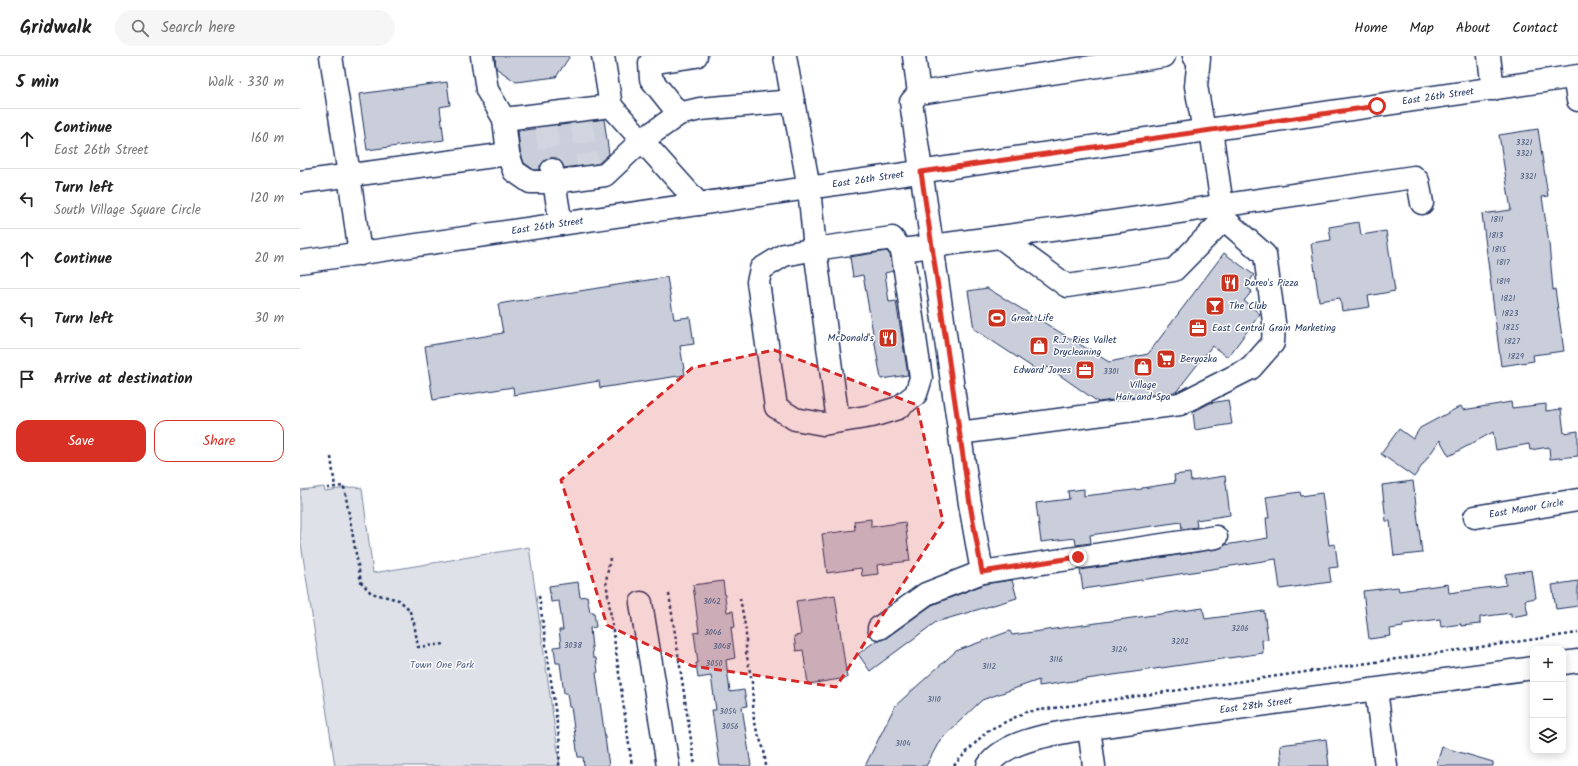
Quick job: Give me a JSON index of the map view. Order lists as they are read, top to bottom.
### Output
{
  "streets": {
    "main road": ["East 26th Street", "East Manor Circle", "East 28th Street"]
  },
  "parks": ["Town One Park"],
  "places": {
    "restaurant": ["Dareo's Pizza", "McDonald's"],
    "bar": ["The Club"],
    "sports": ["Great Life"],
    "office": ["East Central Grain Marketing", "Edward Jones"],
    "shop": ["R.J. Ries Vallet Drycleaning", "Village Hair and Spa"],
    "supermarket": ["Beryozka"]
  },
  "house_numbers": [
    "3321",
    "3321",
    "3321",
    "1811",
    "1813",
    "1815",
    "1817",
    "1819",
    "1821",
    "1823",
    "1825",
    "1827",
    "1829",
    "3301",
    "3042",
    "3206",
    "3046",
    "3202",
    "3038",
    "3048",
    "3124",
    "3116",
    "3050",
    "3112",
    "3110",
    "3054",
    "3056",
    "3104"
  ],
  "page": {
    "header": "Gridwalk",
    "search": "Search here",
    "nav": [
      "Home",
      "Map",
      "About",
      "Contact"
    ],
    "heading": ["5 min", "Walk · 330 m"],
    "list": [
      ["Continue", "East 26th Street", "160 m"],
      ["Turn left", "South Village Square Circle", "120 m"],
      ["Continue", "20 m"],
      ["Turn left", "30 m"],
      "Arrive at destination"
    ],
    "buttons": ["Save", "Share"],
    "map_buttons": ["+", "−"]
  }
}
